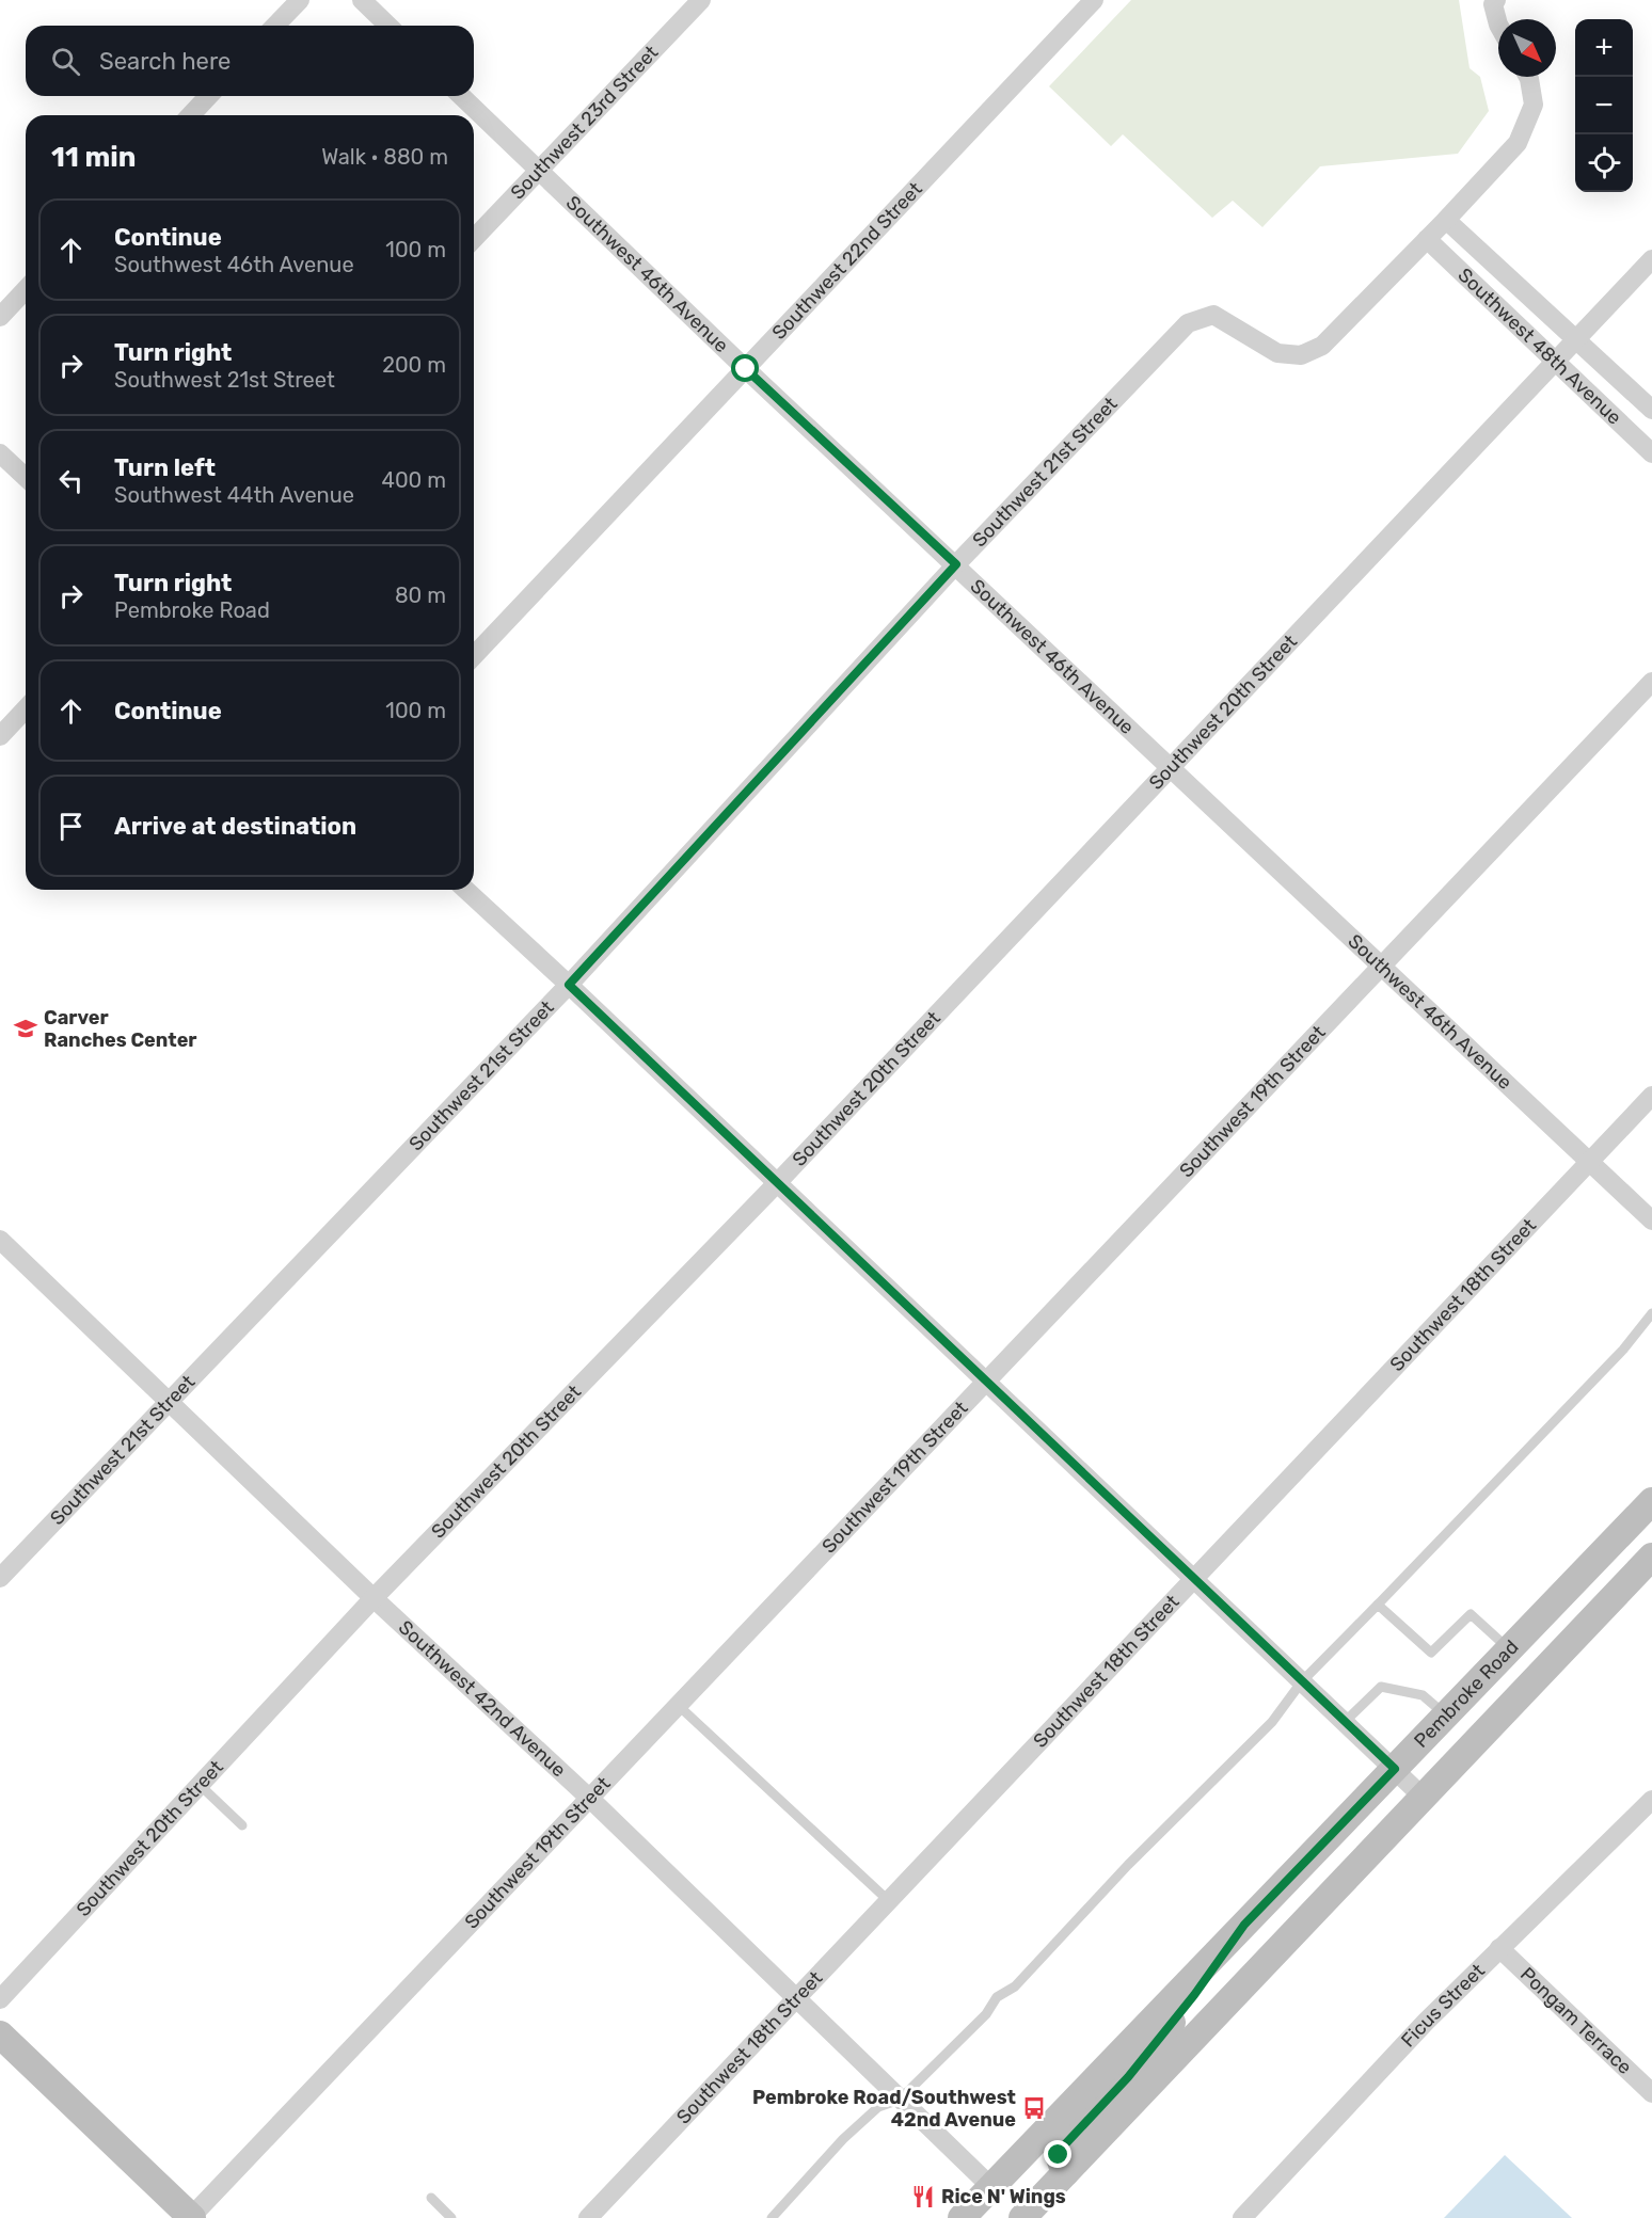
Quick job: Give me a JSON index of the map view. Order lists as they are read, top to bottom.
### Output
{
  "streets": {
    "main road": ["Pembroke Road"],
    "street": [
      "Southwest 23rd Street",
      "Southwest 22nd Street",
      "Southwest 46th Avenue",
      "Southwest 48th Avenue",
      "Southwest 21st Street",
      "Southwest 20th Street",
      "Southwest 19th Street",
      "Southwest 18th Street",
      "Southwest 42nd Avenue",
      "Ficus Street",
      "Pongam Terrace"
    ]
  },
  "crossings": [
    ["Southwest 23rd Street", "Southwest 46th Avenue"],
    ["Southwest 22nd Street", "Southwest 46th Avenue"],
    ["Southwest 46th Avenue", "Southwest 21st Street"],
    ["Southwest 46th Avenue", "Southwest 20th Street"],
    ["Southwest 46th Avenue", "Southwest 19th Street"],
    ["Southwest 46th Avenue", "Southwest 18th Street"],
    ["Southwest 48th Avenue", "Southwest 21st Street"],
    ["Southwest 48th Avenue", "Southwest 20th Street"],
    ["Southwest 21st Street", "Southwest 42nd Avenue"],
    ["Southwest 20th Street", "Southwest 42nd Avenue"],
    ["Southwest 19th Street", "Southwest 42nd Avenue"],
    ["Southwest 18th Street", "Southwest 42nd Avenue"],
    ["Pembroke Road", "Southwest 42nd Avenue"],
    ["Ficus Street", "Pongam Terrace"]
  ],
  "places": {
    "school or university": ["Carver Ranches Center"],
    "bus stop": ["Pembroke Road/Southwest 42nd Avenue"],
    "restaurant": ["Rice N' Wings"]
  },
  "north": "bottom right",
  "page": {
    "map_buttons": ["+", "−"],
    "search": "Search here",
    "heading": ["11 min", "Walk · 880 m"],
    "list": [
      ["Continue", "Southwest 46th Avenue", "100 m"],
      ["Turn right", "Southwest 21st Street", "200 m"],
      ["Turn left", "Southwest 44th Avenue", "400 m"],
      ["Turn right", "Pembroke Road", "80 m"],
      ["Continue", "100 m"],
      "Arrive at destination"
    ]
  }
}
